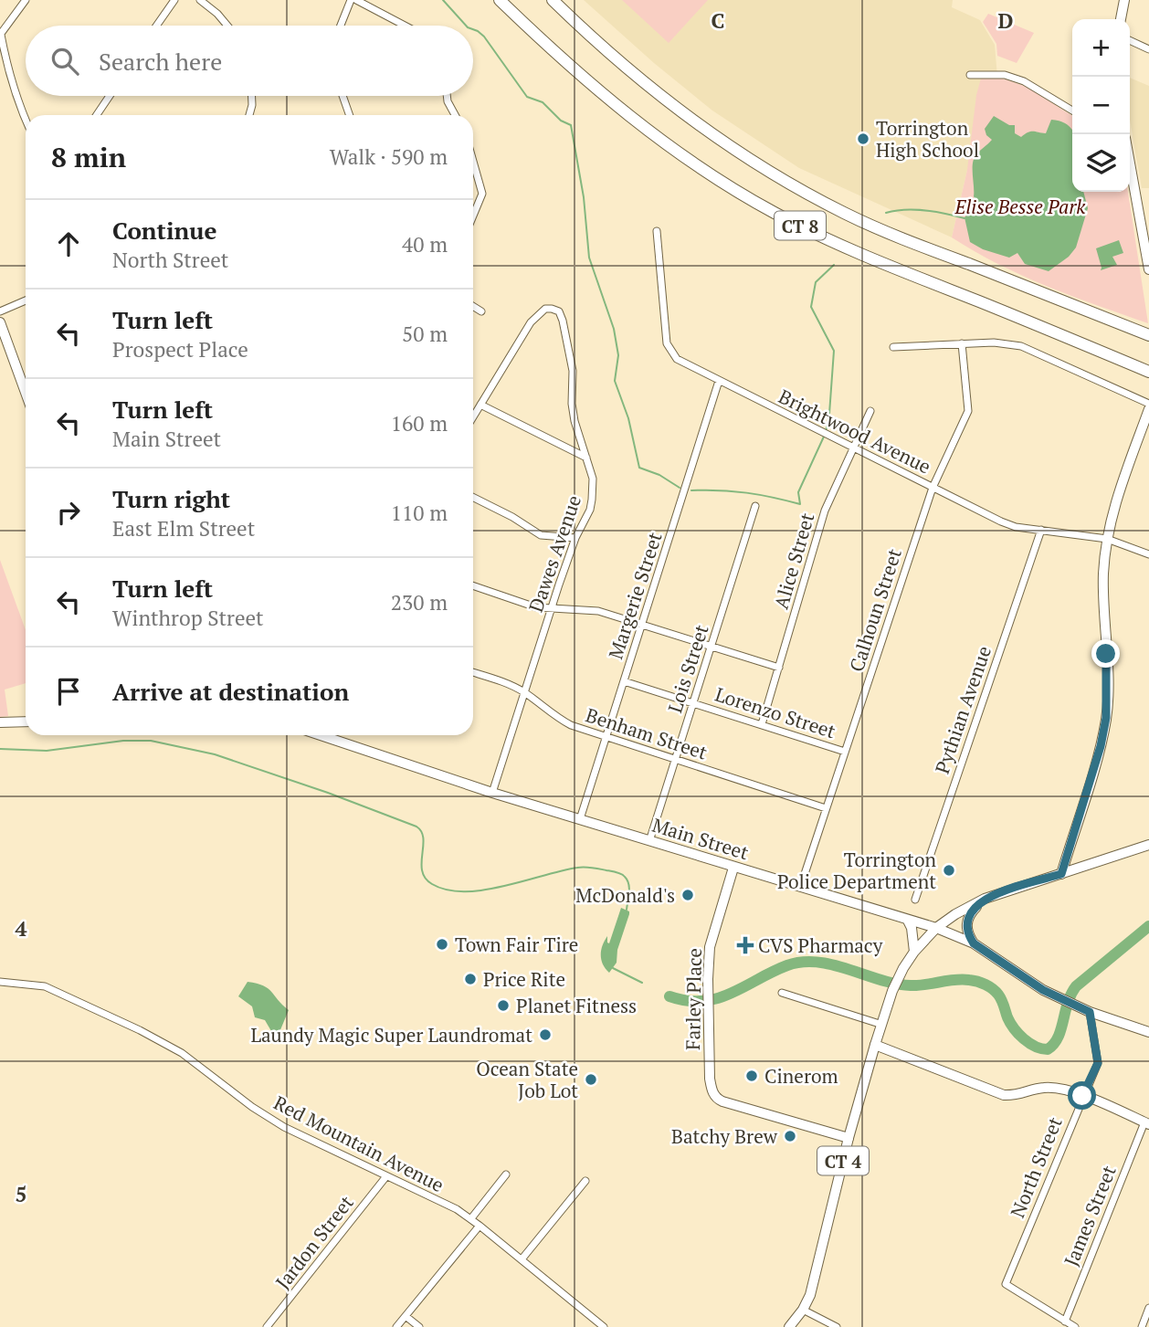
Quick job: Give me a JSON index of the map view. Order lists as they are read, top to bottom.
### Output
{
  "streets": {
    "highway": ["CT 8"],
    "main road": ["Main Street", "Farley Place", "CT 4"],
    "street": [
      "Brightwood Avenue",
      "Dawes Avenue",
      "Alice Street",
      "Margerie Street",
      "Calhoun Street",
      "Lois Street",
      "Pythian Avenue",
      "Lorenzo Street",
      "Benham Street",
      "Red Mountain Avenue",
      "North Street",
      "James Street",
      "Jardon Street"
    ]
  },
  "crossings": [
    ["Brightwood Avenue", "Alice Street"],
    ["Brightwood Avenue", "Margerie Street"],
    ["Brightwood Avenue", "Calhoun Street"],
    ["Brightwood Avenue", "Pythian Avenue"],
    ["Dawes Avenue", "Benham Street"],
    ["Dawes Avenue", "Main Street"],
    ["Alice Street", "Lorenzo Street"],
    ["Margerie Street", "Lorenzo Street"],
    ["Margerie Street", "Benham Street"],
    ["Margerie Street", "Main Street"],
    ["Calhoun Street", "Lorenzo Street"],
    ["Calhoun Street", "Benham Street"],
    ["Calhoun Street", "Main Street"],
    ["Lois Street", "Lorenzo Street"],
    ["Lois Street", "Benham Street"],
    ["Lois Street", "Main Street"],
    ["Main Street", "Farley Place"],
    ["Main Street", "CT 4"],
    ["Main Street", "North Street"],
    ["Farley Place", "CT 4"],
    ["Red Mountain Avenue", "Jardon Street"],
    ["North Street", "James Street"]
  ],
  "parks": ["Elise Besse Park"],
  "places": {
    "other": [
      "Torrington High School",
      "Torrington Police Department",
      "McDonald's",
      "Town Fair Tire",
      "Price Rite",
      "Planet Fitness",
      "Laundy Magic Super Laundromat",
      "Cinerom",
      "Ocean State Job Lot",
      "Batchy Brew"
    ],
    "health": ["CVS Pharmacy"]
  },
  "page": {
    "map_buttons": ["+", "−"],
    "search": "Search here",
    "heading": ["8 min", "Walk · 590 m"],
    "list": [
      ["Continue", "North Street", "40 m"],
      ["Turn left", "Prospect Place", "50 m"],
      ["Turn left", "Main Street", "160 m"],
      ["Turn right", "East Elm Street", "110 m"],
      ["Turn left", "Winthrop Street", "230 m"],
      "Arrive at destination"
    ]
  },
  "grid": {
    "columns": ["C", "D"],
    "rows": ["4", "5"]
  }
}
